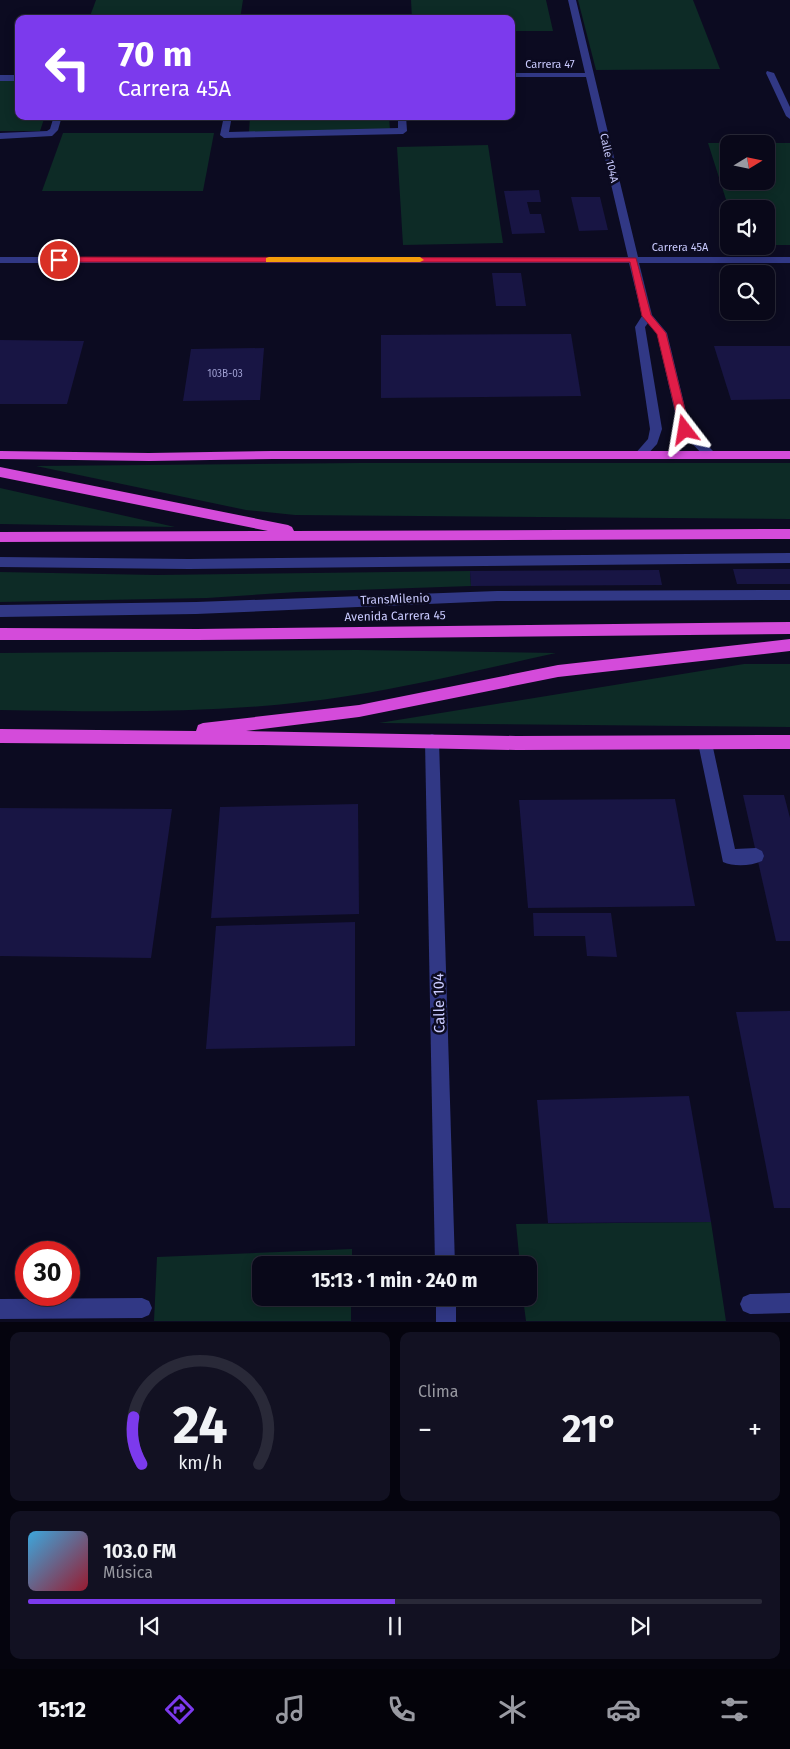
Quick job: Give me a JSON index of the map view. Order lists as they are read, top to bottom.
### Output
{
  "streets": {
    "highway": ["Avenida Carrera 45"],
    "street": [
      "Carrera 47",
      "Calle 104A",
      "Carrera 45A",
      "TransMilenio",
      "Calle 104"
    ]
  },
  "crossings": [
    ["Carrera 47", "Calle 104A"],
    ["Calle 104A", "Carrera 45A"]
  ],
  "house_numbers": ["103B-03"],
  "north": "right",
  "page": {
    "turn": ["70 m", "Carrera 45A"],
    "limit": "30",
    "trip": "15:13 · 1 min · 240 m",
    "tile": "Clima",
    "heat": ["−", "21°", "+"],
    "song": ["103.0 FM", "Música"],
    "tabs": "15:12",
    "gauge": ["24", "km/h"]
  }
}
